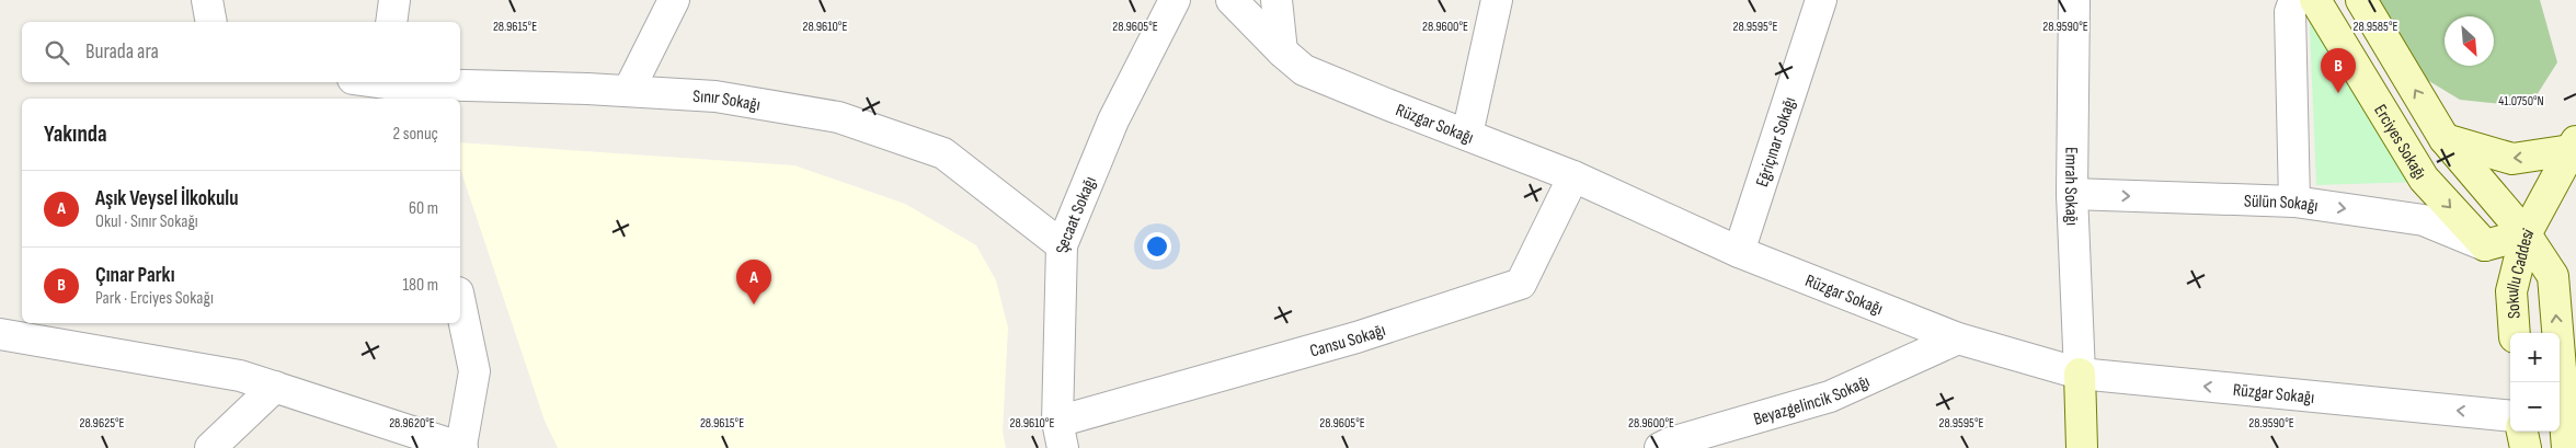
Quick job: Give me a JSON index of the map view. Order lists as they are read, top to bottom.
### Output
{
  "streets": {
    "main road": ["Erciyes Sokağı", "Sokullu Caddesi"],
    "street": [
      "Sınır Sokağı",
      "Rüzgar Sokağı",
      "Eğriçınar Sokağı",
      "Emrah Sokağı",
      "Sülün Sokağı",
      "Şecaat Sokağı",
      "Cansu Sokağı",
      "Beyazgelincik Sokağı"
    ]
  },
  "crossings": [
    ["Sınır Sokağı", "Şecaat Sokağı"],
    ["Rüzgar Sokağı", "Eğriçınar Sokağı"],
    ["Rüzgar Sokağı", "Emrah Sokağı"],
    ["Rüzgar Sokağı", "Cansu Sokağı"],
    ["Rüzgar Sokağı", "Beyazgelincik Sokağı"],
    ["Erciyes Sokağı", "Sülün Sokağı"],
    ["Emrah Sokağı", "Sülün Sokağı"],
    ["Şecaat Sokağı", "Cansu Sokağı"]
  ],
  "one_way": ["Sülün Sokağı"],
  "north": "bottom right",
  "page": {
    "search": "Burada ara",
    "pins": ["B", "A"],
    "heading": ["Yakında", "2 sonuç"],
    "list": [
      {
        "mark": "A",
        "name": "Aşık Veysel İlkokulu",
        "note": "Okul · Sınır Sokağı",
        "value": "60 m"
      },
      {
        "mark": "B",
        "name": "Çınar Parkı",
        "note": "Park · Erciyes Sokağı",
        "value": "180 m"
      }
    ],
    "map_buttons": ["+", "−"]
  },
  "coordinates": [
    "28.9615°E",
    "28.9610°E",
    "28.9585°E",
    "28.9605°E",
    "28.9600°E",
    "28.9595°E",
    "28.9590°E",
    "41.0750°N",
    "28.9625°E",
    "28.9620°E"
  ]
}
